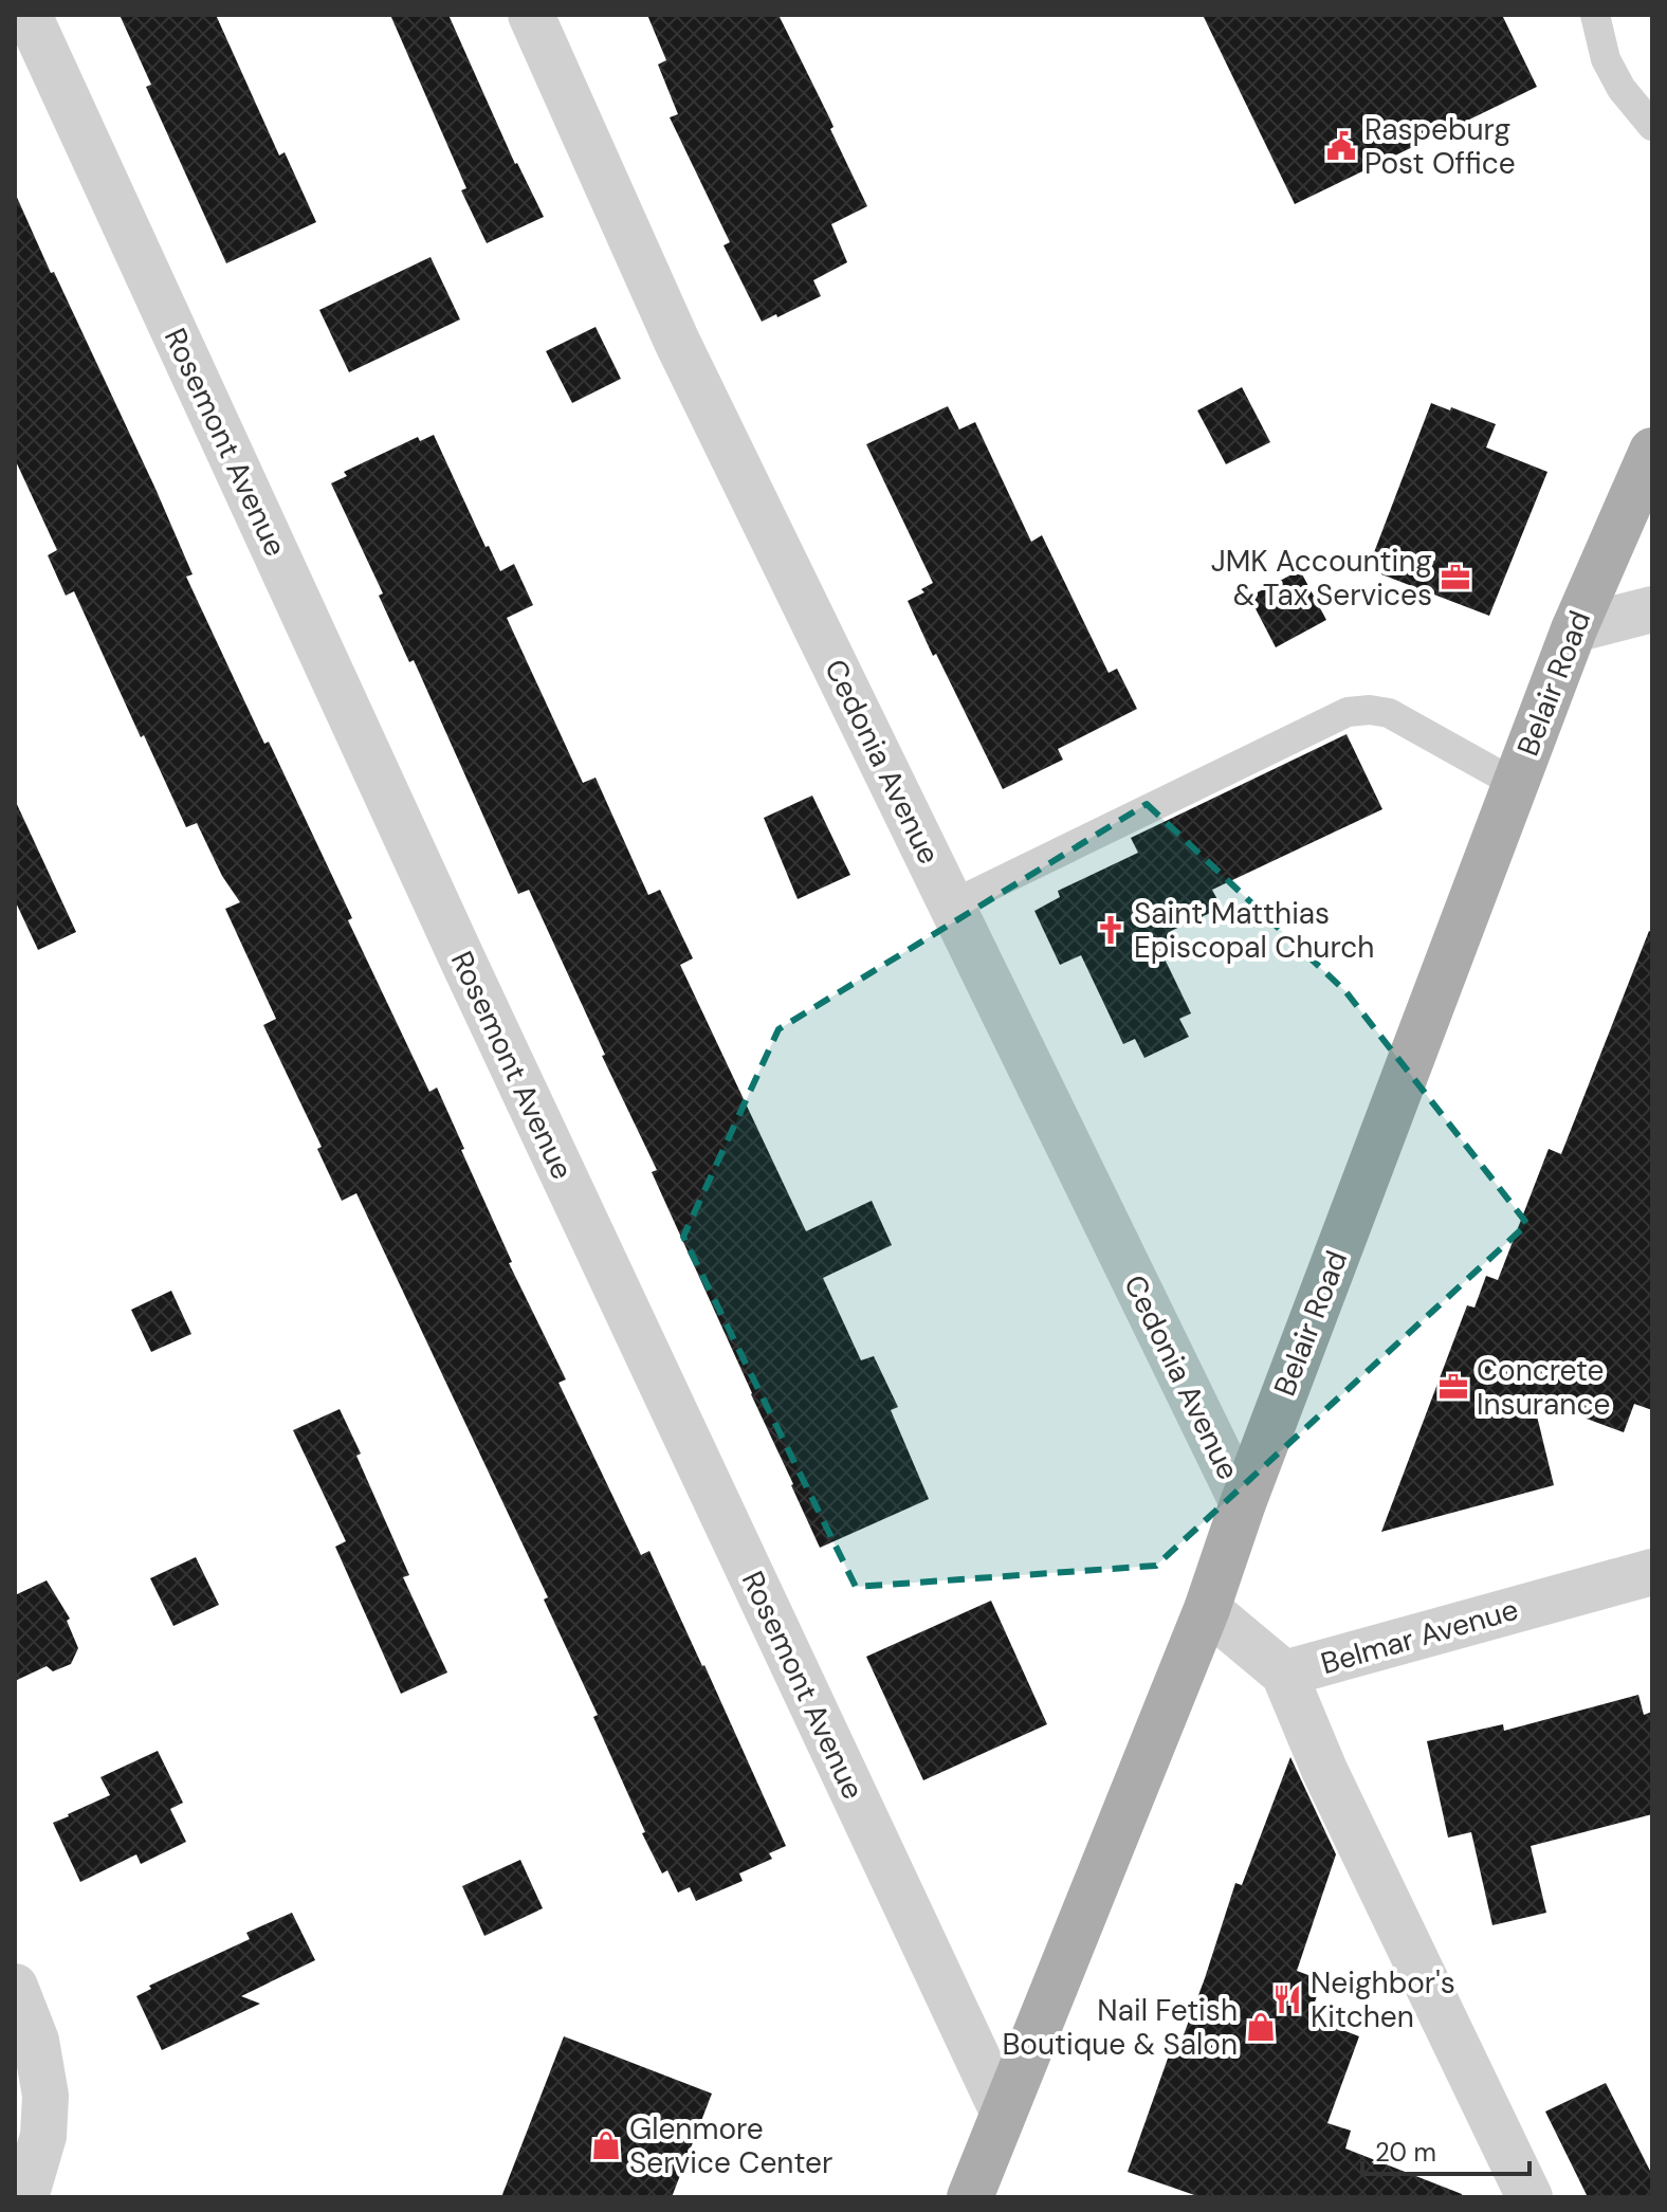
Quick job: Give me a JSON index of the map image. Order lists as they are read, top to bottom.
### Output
{
  "streets": {
    "main road": ["Belair Road"],
    "street": ["Rosemont Avenue", "Cedonia Avenue", "Belmar Avenue"]
  },
  "crossings": [
    ["Rosemont Avenue", "Belair Road"],
    ["Belair Road", "Cedonia Avenue"],
    ["Belair Road", "Belmar Avenue"]
  ],
  "places": {
    "public building": ["Raspeburg Post Office"],
    "office": ["JMK Accounting & Tax Services", "Concrete Insurance"],
    "church": ["Saint Matthias Episcopal Church"],
    "restaurant": ["Neighbor's Kitchen"],
    "shop": ["Nail Fetish Boutique & Salon", "Glenmore Service Center"]
  },
  "scale_bar": "20 m"
}
